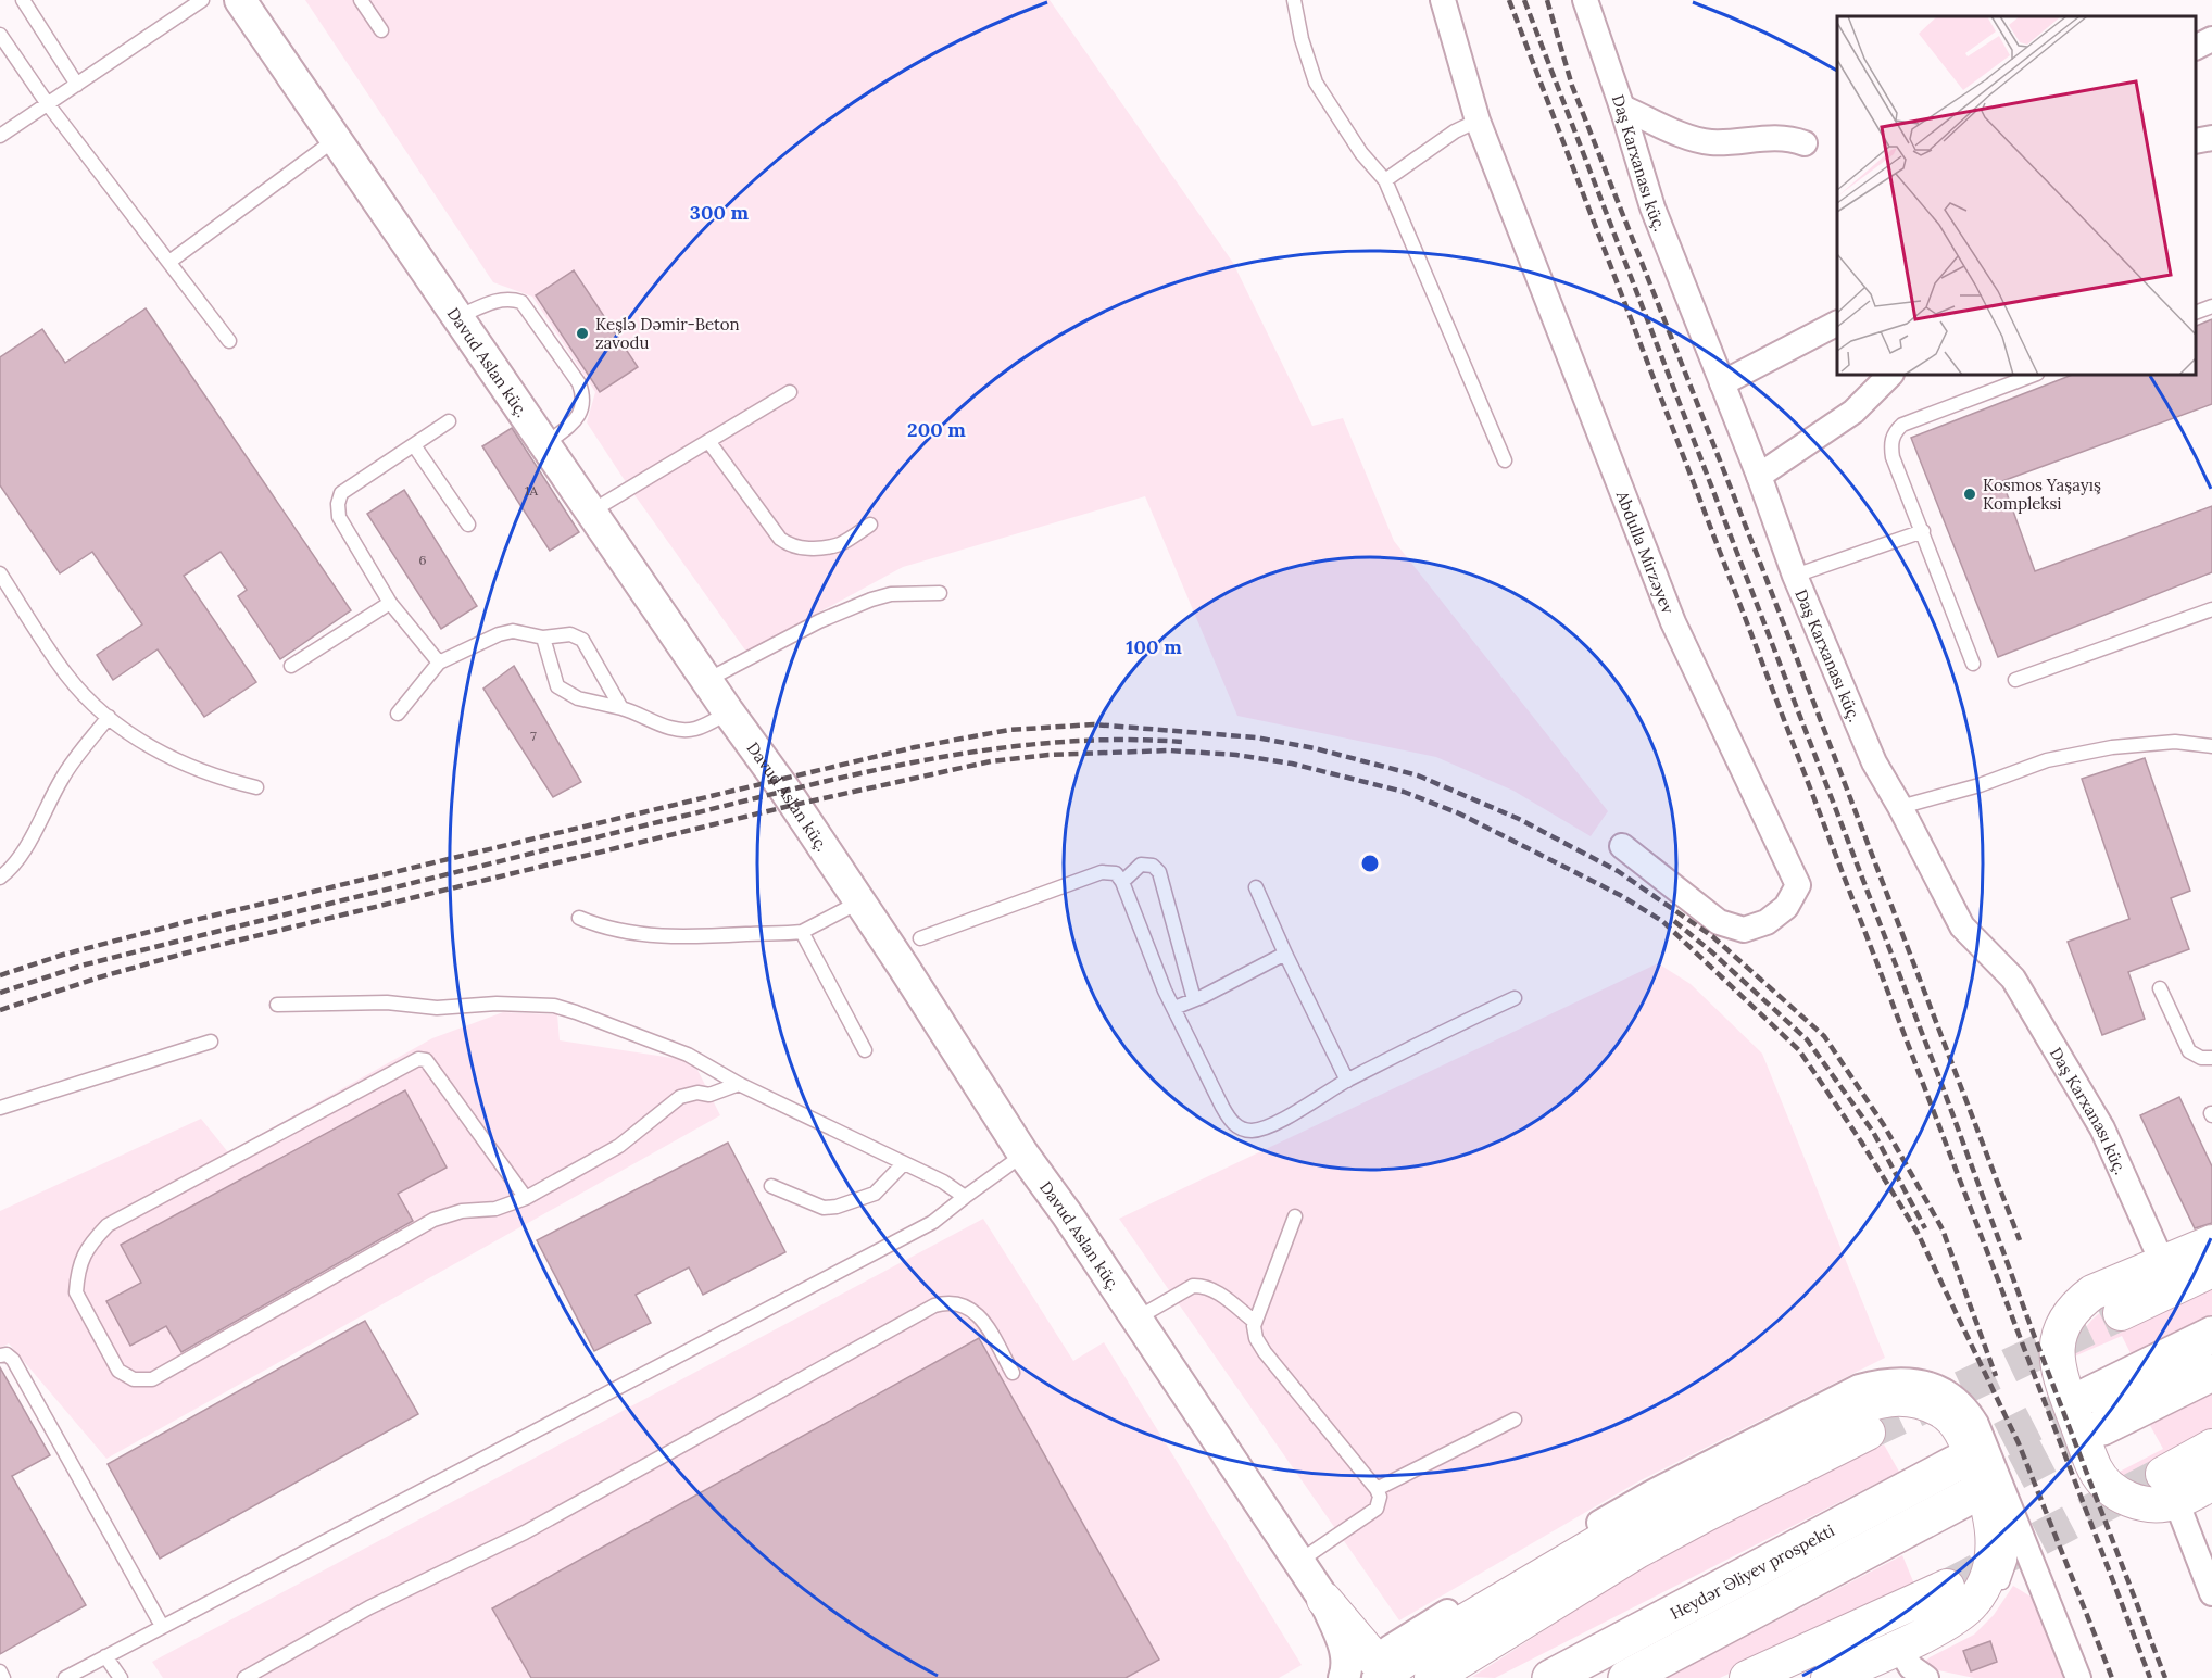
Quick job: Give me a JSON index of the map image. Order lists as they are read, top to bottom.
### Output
{
  "streets": {
    "highway": ["Heydər Əliyev prospekti"],
    "street": ["Daş Karxanası küç.", "Davud Aslan küç.", "Abdulla Mirzəyev"]
  },
  "places": ["Keşlə Dəmir-Beton zavodu", "Kosmos Yaşayış Kompleksi"],
  "house_numbers": ["1A", "6", "7"],
  "rings": ["300 m", "200 m", "100 m"]
}
